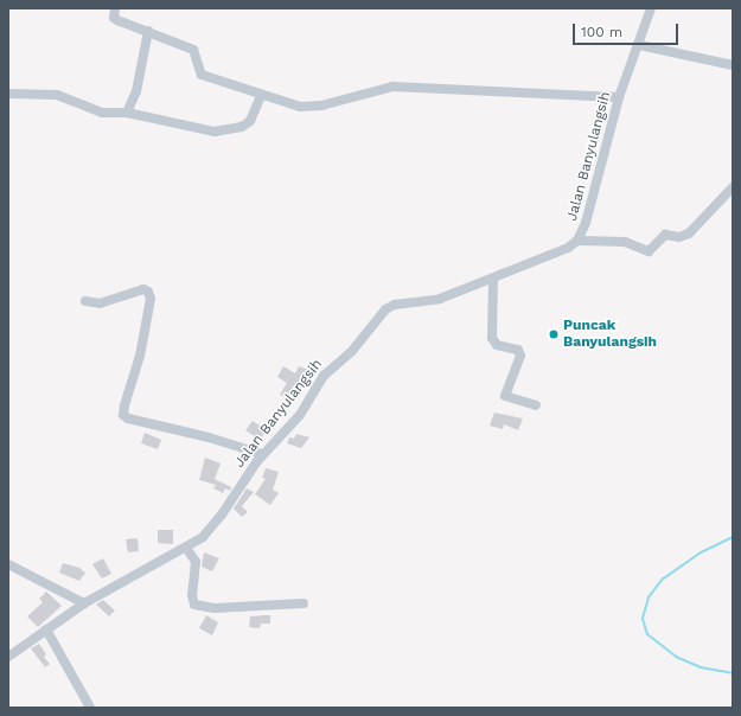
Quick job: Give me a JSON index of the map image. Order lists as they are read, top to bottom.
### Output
{
  "streets": {
    "street": ["Jalan Banyulangsih"]
  },
  "places": ["Puncak Banyulangsih"],
  "scale_bar": "100 m"
}
